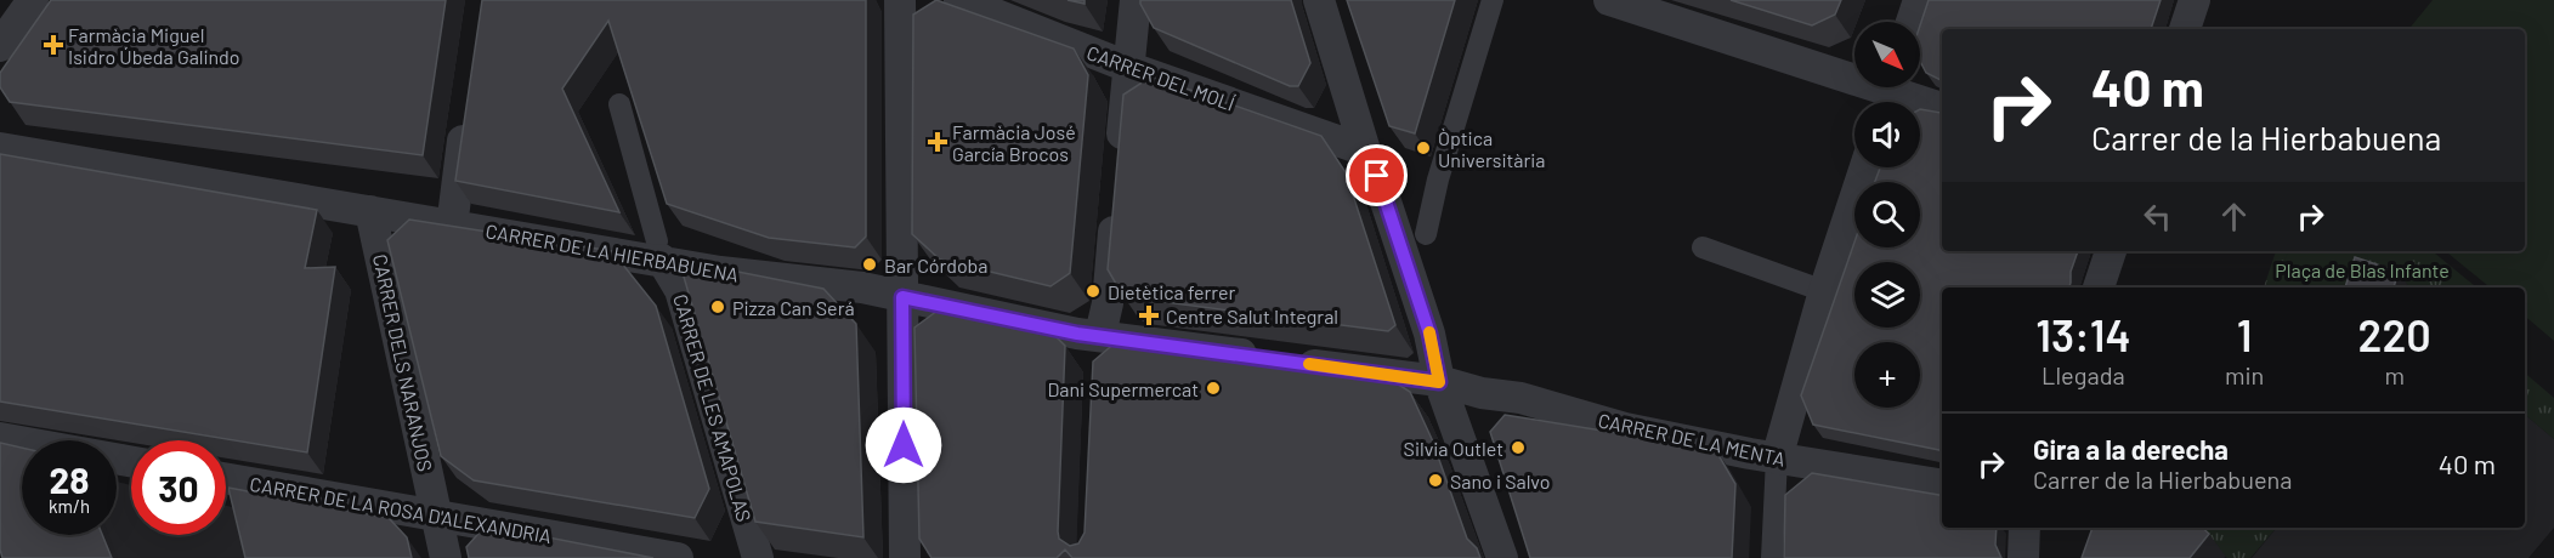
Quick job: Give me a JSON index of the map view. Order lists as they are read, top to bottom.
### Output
{
  "streets": {
    "street": [
      "CARRER DEL MOLÍ",
      "CARRER DE LA HIERBABUENA",
      "CARRER DELS NARANJOS",
      "CARRER DE LES AMAPOLAS",
      "CARRER DE LA MENTA",
      "CARRER DE LA ROSA D'ALEXANDRIA"
    ]
  },
  "crossings": [
    ["CARRER DE LA HIERBABUENA", "CARRER DELS NARANJOS"],
    ["CARRER DE LA HIERBABUENA", "CARRER DE LES AMAPOLAS"],
    ["CARRER DE LA HIERBABUENA", "CARRER DE LA MENTA"],
    ["CARRER DELS NARANJOS", "CARRER DE LA ROSA D'ALEXANDRIA"]
  ],
  "parks": ["Plaça de Blas Infante"],
  "places": {
    "health": ["Farmàcia Miguel Isidro Úbeda Galindo", "Farmàcia José García Brocos", "Centre Salut Integral"],
    "other": [
      "Òptica Universitària",
      "Bar Córdoba",
      "Dietètica ferrer",
      "Pizza Can Será",
      "Dani Supermercat",
      "Silvia Outlet",
      "Sano i Salvo"
    ]
  },
  "north": "bottom right",
  "page": {
    "map_buttons": "+",
    "turn": ["40 m", "Carrer de la Hierbabuena"],
    "eta": [
      "13:14",
      "Llegada",
      "1",
      "min",
      "220",
      "m"
    ],
    "list": [
      {
        "name": "Gira a la derecha",
        "note": "Carrer de la Hierbabuena",
        "value": "40 m"
      }
    ],
    "speed": "28 km/h",
    "limit": "30"
  }
}
